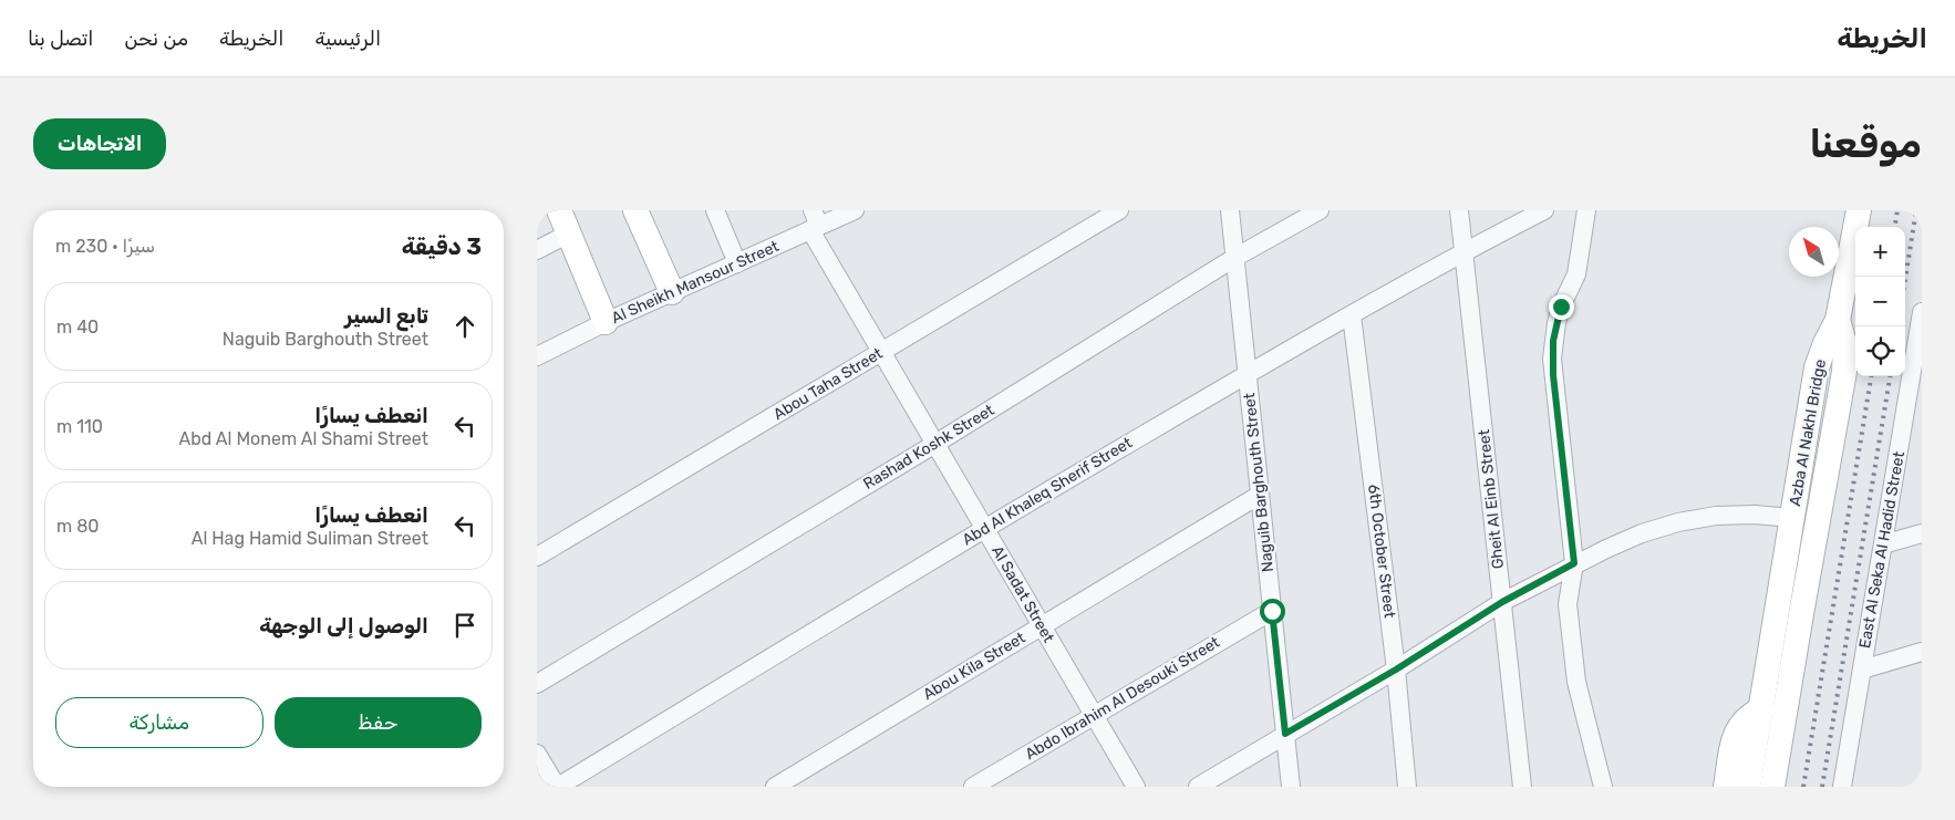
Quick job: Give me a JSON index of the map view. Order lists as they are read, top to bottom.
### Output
{
  "streets": {
    "main road": ["Azba Al Nakhl Bridge"],
    "street": [
      "Al Sheikh Mansour Street",
      "Abou Taha Street",
      "Rashad Koshk Street",
      "Naguib Barghouth Street",
      "Abd Al Khaleq Sherif Street",
      "Gheit Al Einb Street",
      "East Al Seka Al Hadid Street",
      "6th October Street",
      "Al Sadat Street",
      "Abou Kila Street",
      "Abdo Ibrahim Al Desouki Street"
    ]
  },
  "crossings": [
    ["Al Sheikh Mansour Street", "Al Sadat Street"],
    ["Abou Taha Street", "Al Sadat Street"],
    ["Rashad Koshk Street", "Naguib Barghouth Street"],
    ["Rashad Koshk Street", "Al Sadat Street"],
    ["Naguib Barghouth Street", "Abd Al Khaleq Sherif Street"],
    ["Naguib Barghouth Street", "Abou Kila Street"],
    ["Naguib Barghouth Street", "Abdo Ibrahim Al Desouki Street"],
    ["Abd Al Khaleq Sherif Street", "Gheit Al Einb Street"],
    ["Abd Al Khaleq Sherif Street", "6th October Street"],
    ["Abd Al Khaleq Sherif Street", "Al Sadat Street"],
    ["Al Sadat Street", "Abou Kila Street"],
    ["Al Sadat Street", "Abdo Ibrahim Al Desouki Street"]
  ],
  "north": "top left",
  "page": {
    "header": "الخريطة",
    "nav": [
      "الرئيسية",
      "الخريطة",
      "من نحن",
      "اتصل بنا"
    ],
    "buttons": [
      "الاتجاهات",
      ["حفظ", "مشاركة"]
    ],
    "title": "موقعنا",
    "heading": ["3 دقيقة", "سيرًا · 230 m"],
    "map_buttons": ["+", "−"],
    "list": [
      ["تابع السير", "Naguib Barghouth Street", "40 m"],
      ["انعطف يسارًا", "Abd Al Monem Al Shami Street", "110 m"],
      ["انعطف يسارًا", "Al Hag Hamid Suliman Street", "80 m"],
      "الوصول إلى الوجهة"
    ]
  }
}
